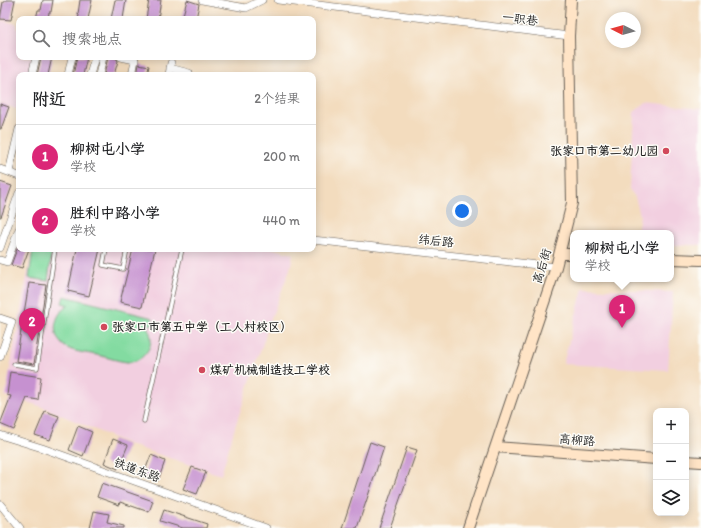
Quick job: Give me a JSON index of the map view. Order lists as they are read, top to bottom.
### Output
{
  "streets": {
    "street": [
      "一职巷",
      "纬后路",
      "高后街",
      "高柳路",
      "铁道东路"
    ]
  },
  "crossings": [
    ["一职巷", "高后街"],
    ["纬后路", "高后街"],
    ["高后街", "高柳路"]
  ],
  "places": ["张家口市第二幼儿园", "张家口市第五中学（工人村校区）", "煤矿机械制造技工学校"],
  "north": "left",
  "page": {
    "search": "搜索地点",
    "heading": ["附近", "2个结果"],
    "list": [
      {
        "mark": "1",
        "name": "柳树屯小学",
        "note": "学校",
        "value": "200 m"
      },
      {
        "mark": "2",
        "name": "胜利中路小学",
        "note": "学校",
        "value": "440 m"
      }
    ],
    "popup": ["柳树屯小学", "学校"],
    "pins": ["1", "2"],
    "map_buttons": ["+", "−"]
  }
}
